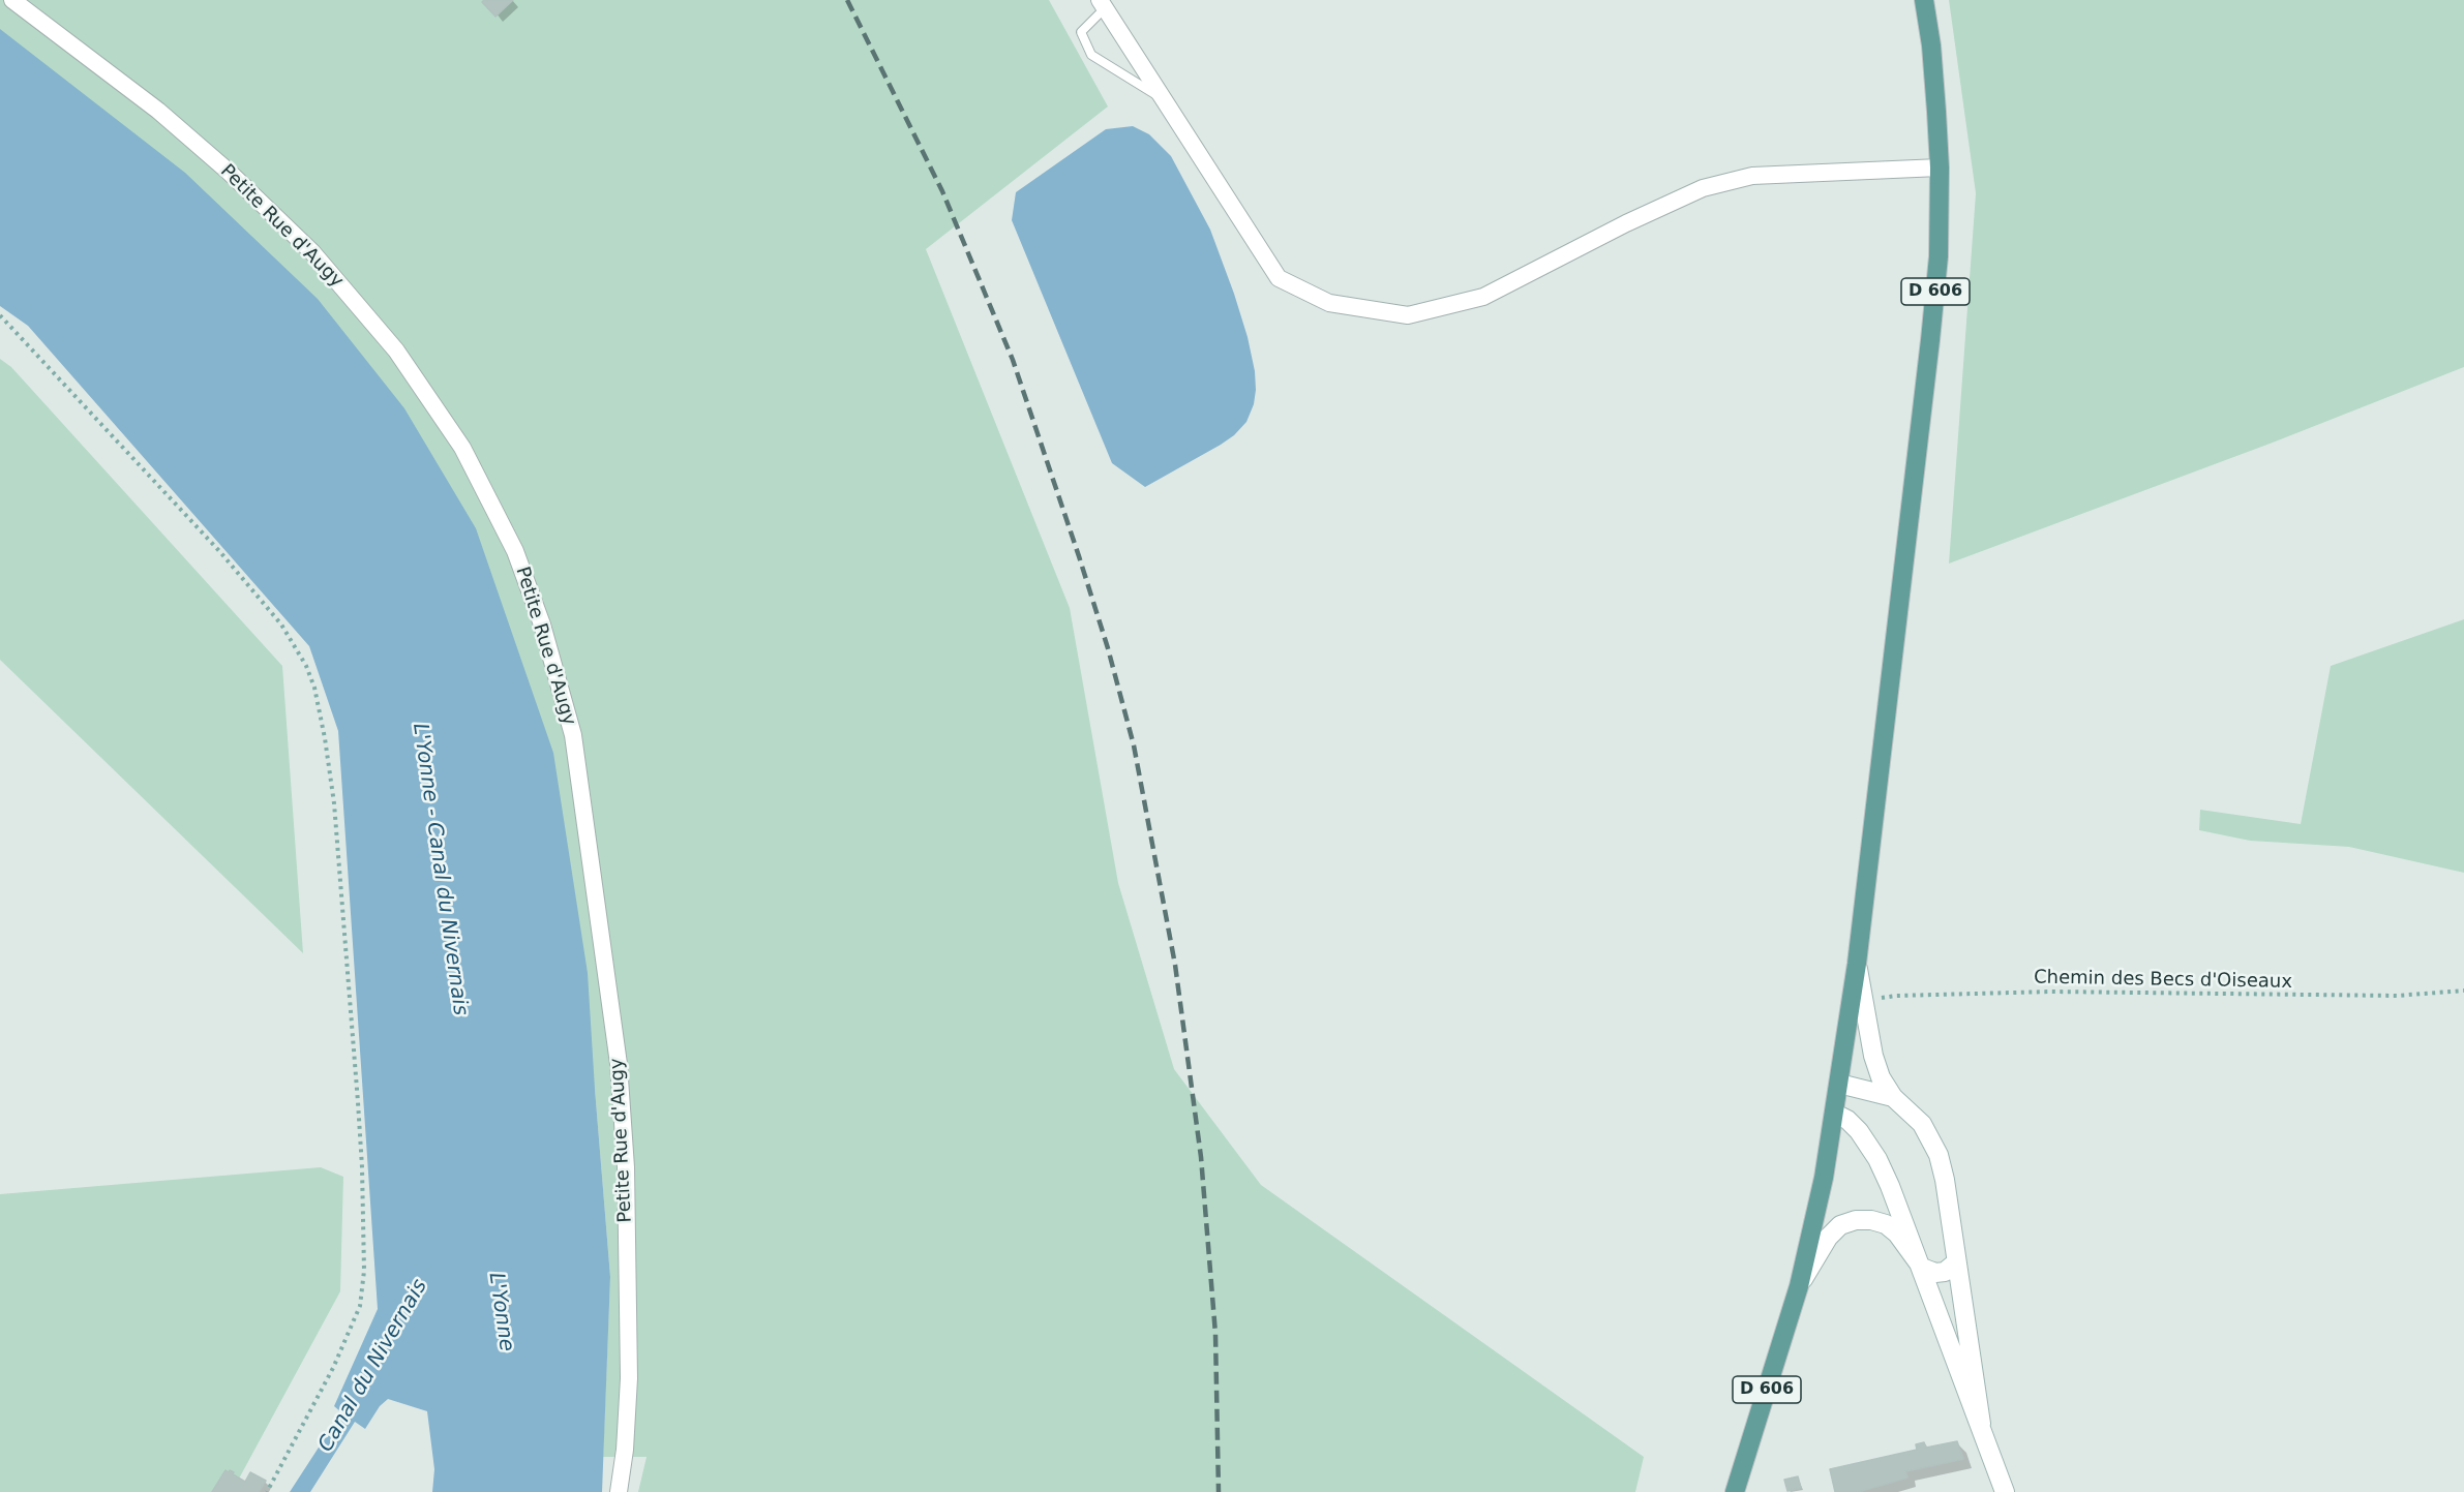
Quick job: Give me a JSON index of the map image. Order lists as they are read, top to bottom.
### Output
{
  "streets": {
    "main road": ["D 606"],
    "street": ["Petite Rue d'Augy"],
    "path": ["Chemin des Becs d'Oiseaux"]
  },
  "water": ["L'Yonne - Canal du Nivernais", "L'Yonne", "Canal du Nivernais"]
}
